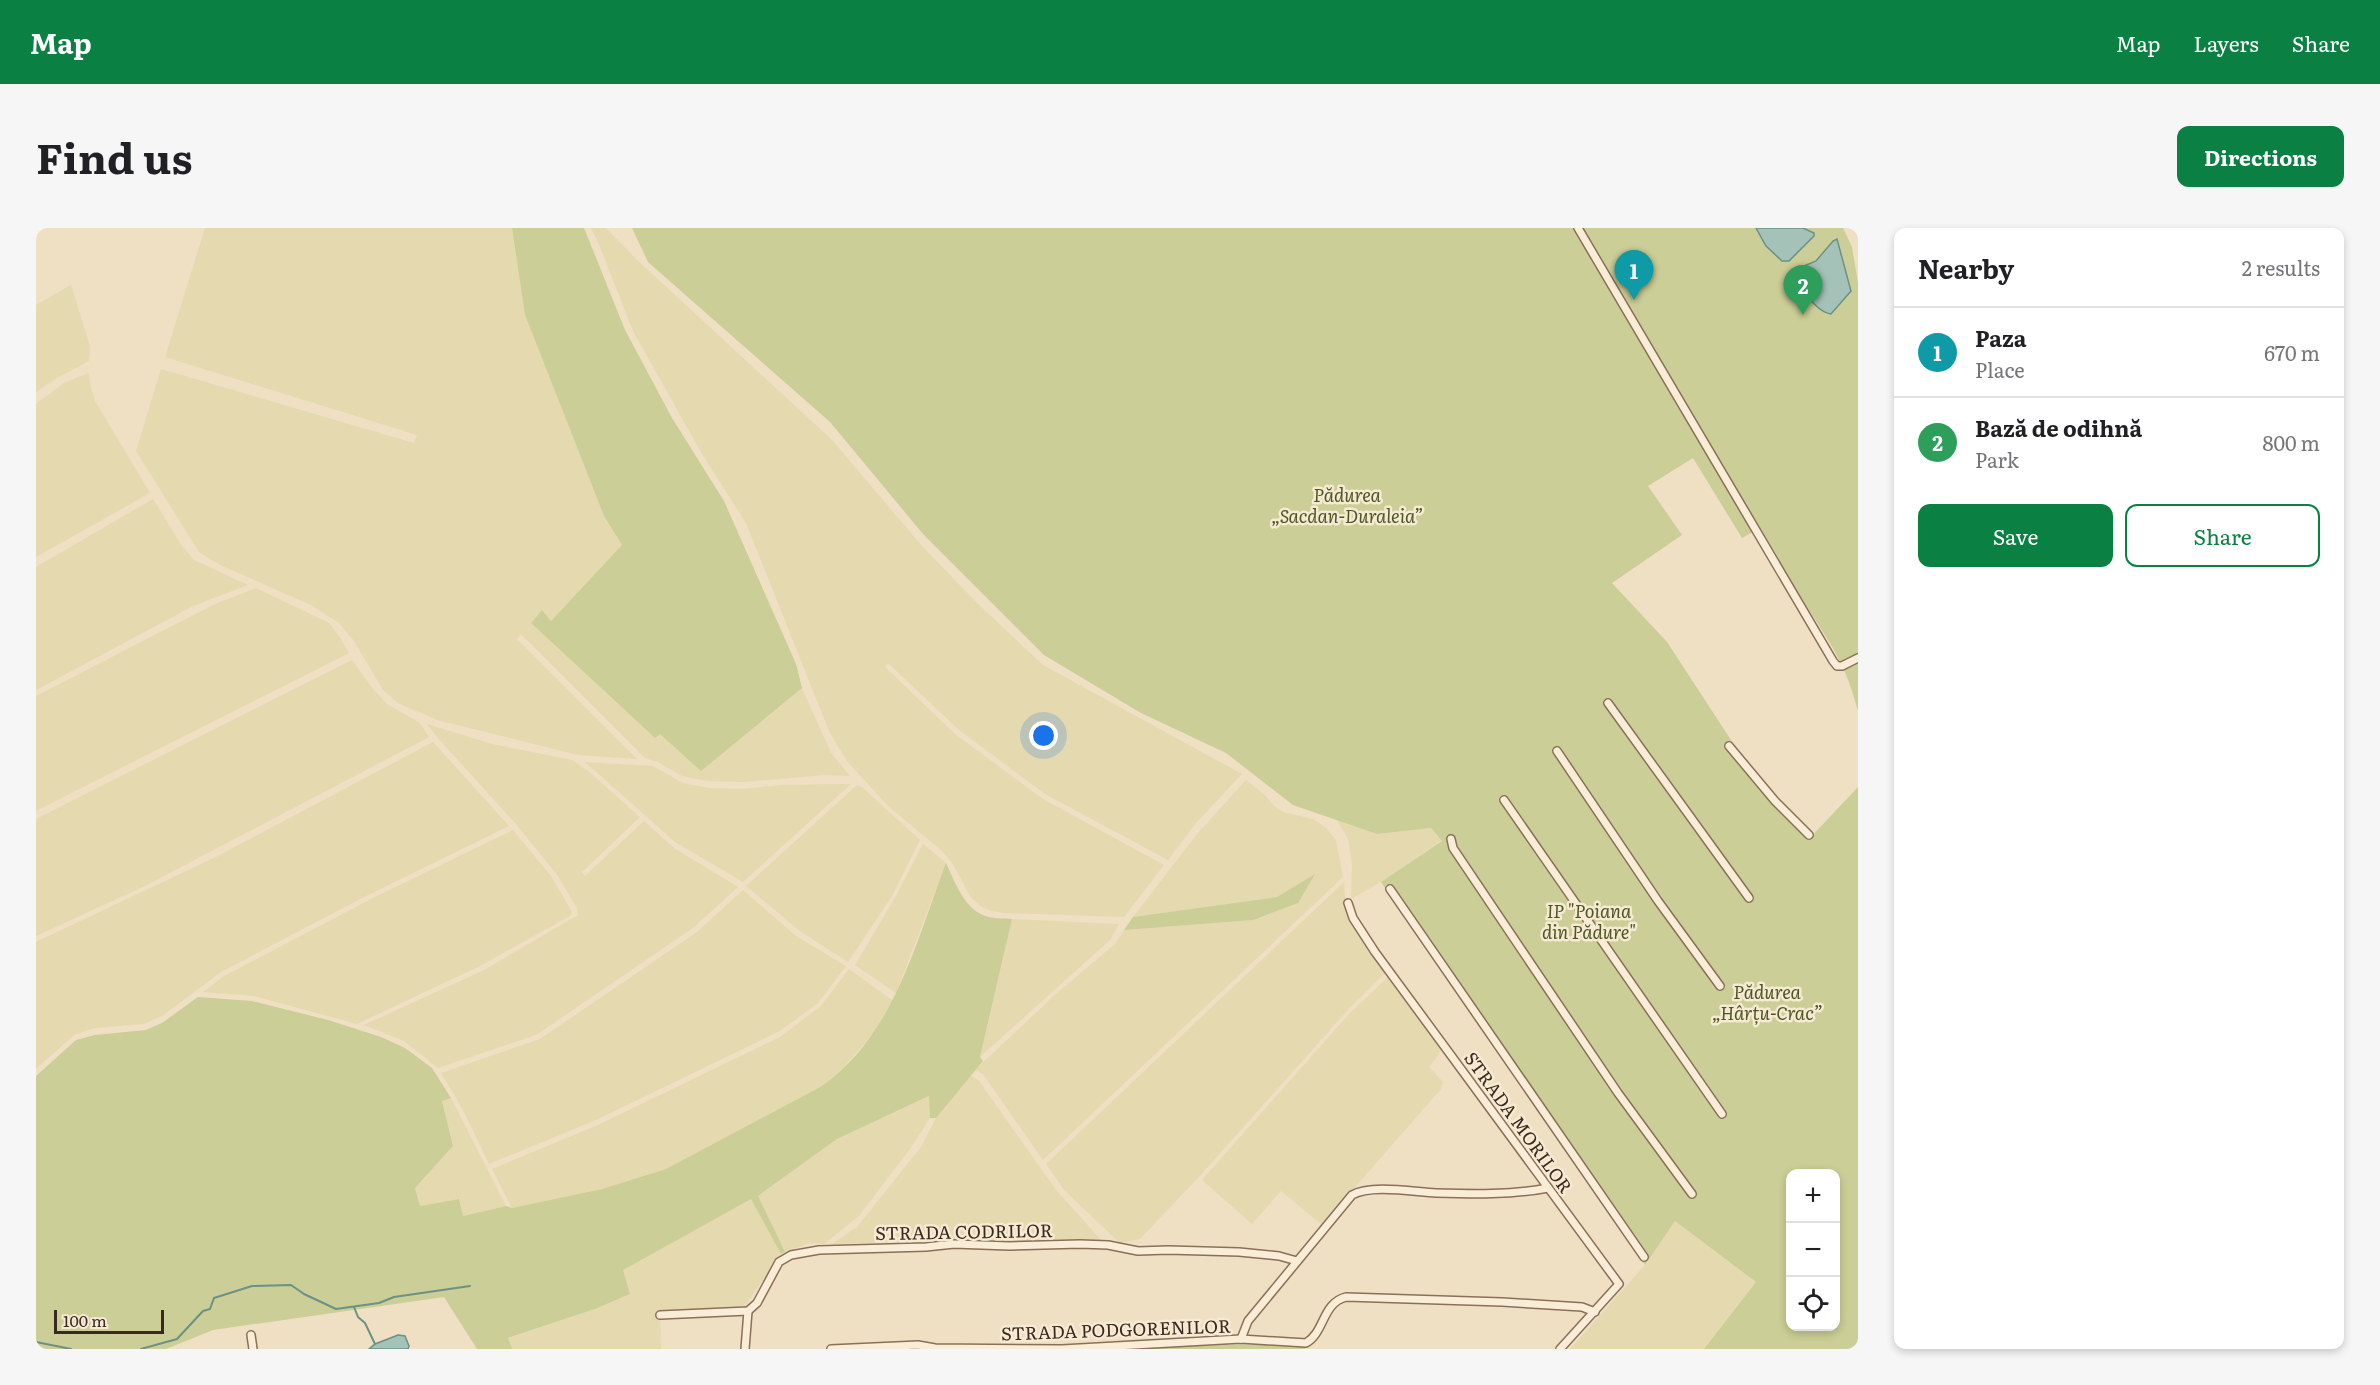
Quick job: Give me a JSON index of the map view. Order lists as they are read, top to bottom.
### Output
{
  "streets": {
    "street": ["STRADA MORILOR", "STRADA CODRILOR", "STRADA PODGORENILOR"]
  },
  "parks": ["Pădurea „Sacdan-Duraleia”", "IP \"Poiana din Pădure\"", "Pădurea „Hârțu-Crac”"],
  "scale_bar": "100 m",
  "page": {
    "header": "Map",
    "nav": ["Map", "Layers", "Share"],
    "title": "Find us",
    "buttons": [
      "Directions",
      ["Save", "Share"]
    ],
    "heading": ["Nearby", "2 results"],
    "pins": ["1", "2"],
    "list": [
      {
        "mark": "1",
        "name": "Paza",
        "note": "Place",
        "value": "670 m"
      },
      {
        "mark": "2",
        "name": "Bază de odihnă",
        "note": "Park",
        "value": "800 m"
      }
    ],
    "map_buttons": ["+", "−"],
    "scale": "100 m"
  }
}
